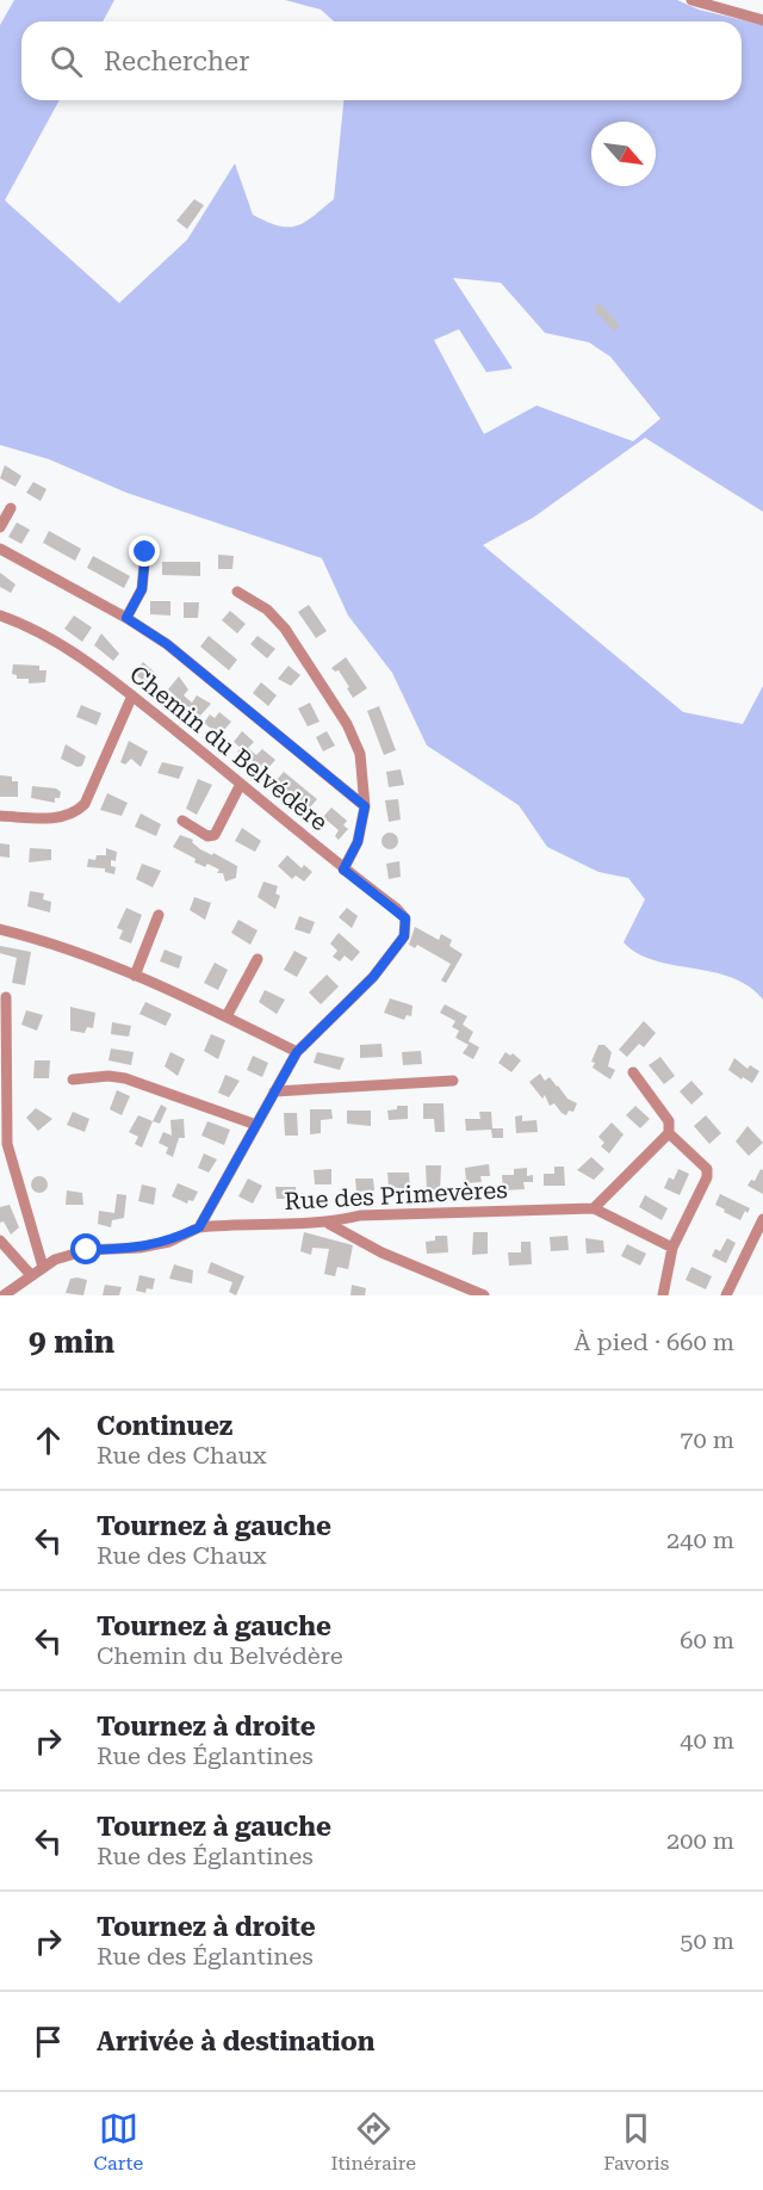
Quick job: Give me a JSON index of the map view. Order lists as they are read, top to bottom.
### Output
{
  "streets": {
    "street": ["Chemin du Belvédère", "Rue des Primevères"]
  },
  "north": "bottom right",
  "page": {
    "search": "Rechercher",
    "heading": ["9 min", "À pied · 660 m"],
    "list": [
      ["Continuez", "Rue des Chaux", "70 m"],
      ["Tournez à gauche", "Rue des Chaux", "240 m"],
      ["Tournez à gauche", "Chemin du Belvédère", "60 m"],
      ["Tournez à droite", "Rue des Églantines", "40 m"],
      ["Tournez à gauche", "Rue des Églantines", "200 m"],
      ["Tournez à droite", "Rue des Églantines", "50 m"],
      "Arrivée à destination"
    ],
    "nav": ["Carte", "Itinéraire", "Favoris"]
  }
}
